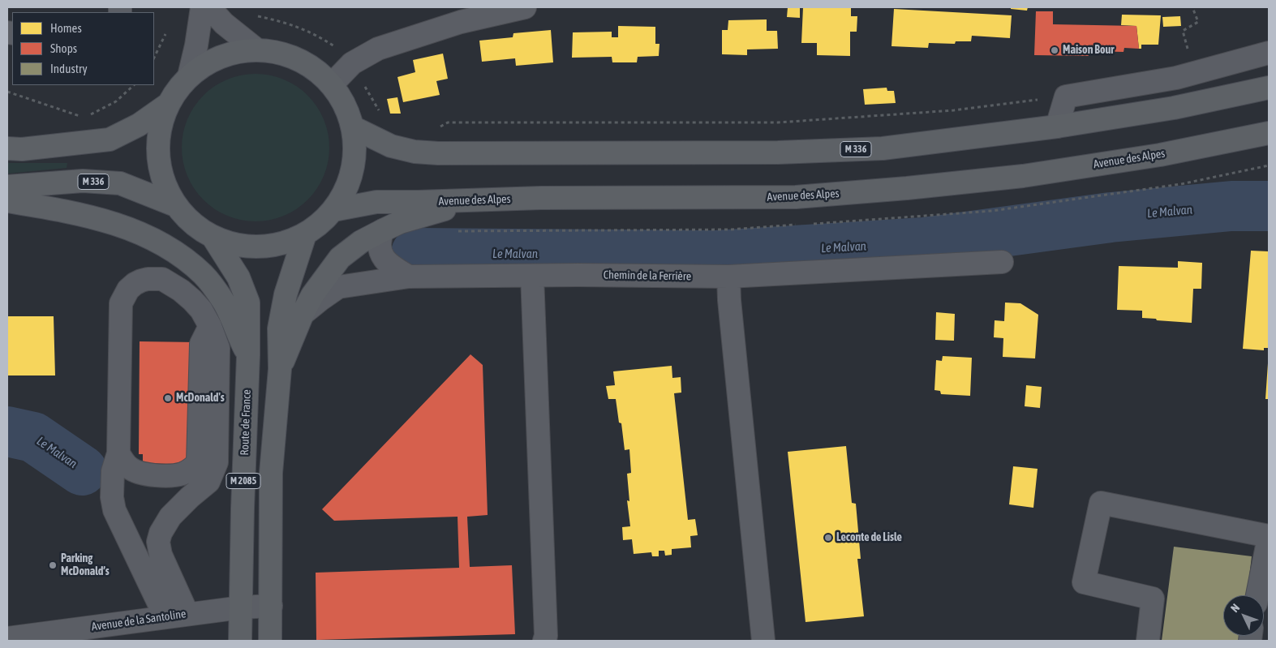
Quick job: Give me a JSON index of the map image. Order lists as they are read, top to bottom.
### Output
{
  "streets": {
    "main road": [
      "M 336",
      "Avenue des Alpes",
      "Route de France",
      "M 2085"
    ],
    "street": ["Chemin de la Ferrière", "Avenue de la Santoline"]
  },
  "crossings": [
    ["Route de France", "Avenue de la Santoline"]
  ],
  "water": ["Le Malvan"],
  "places": [
    "Maison Bour",
    "McDonald's",
    "Leconte de Lisle",
    "Parking McDonald’s"
  ],
  "legend": ["Homes", "Shops", "Industry"],
  "north": "top left"
}
